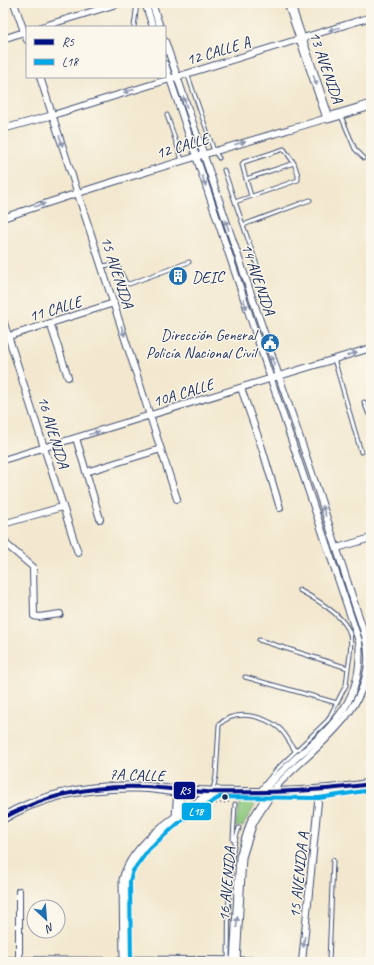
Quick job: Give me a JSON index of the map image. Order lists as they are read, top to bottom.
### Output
{
  "streets": {
    "street": [
      "12 CALLE A",
      "13 AVENIDA",
      "12 CALLE",
      "15 AVENIDA",
      "14 AVENIDA",
      "11 CALLE",
      "10A CALLE",
      "16 AVENIDA",
      "7A CALLE",
      "15 AVENIDA A"
    ]
  },
  "crossings": [
    ["12 CALLE A", "13 AVENIDA"],
    ["12 CALLE A", "15 AVENIDA"],
    ["12 CALLE A", "14 AVENIDA"],
    ["13 AVENIDA", "12 CALLE"],
    ["12 CALLE", "15 AVENIDA"],
    ["12 CALLE", "14 AVENIDA"],
    ["15 AVENIDA", "11 CALLE"],
    ["15 AVENIDA", "10A CALLE"],
    ["14 AVENIDA", "10A CALLE"],
    ["14 AVENIDA", "16 AVENIDA"],
    ["14 AVENIDA", "7A CALLE"],
    ["11 CALLE", "16 AVENIDA"],
    ["10A CALLE", "16 AVENIDA"],
    ["16 AVENIDA", "7A CALLE"],
    ["7A CALLE", "15 AVENIDA A"]
  ],
  "one_way": [
    "12 CALLE A",
    "13 AVENIDA",
    "12 CALLE",
    "15 AVENIDA",
    "16 AVENIDA",
    "15 AVENIDA A"
  ],
  "places": {
    "building": ["DEIC"],
    "public building": ["Dirección General Policía Nacional Civil"]
  },
  "lines": ["transit line R5", "transit line L18"],
  "legend": ["R5", "L18"],
  "north": "bottom right"
}
